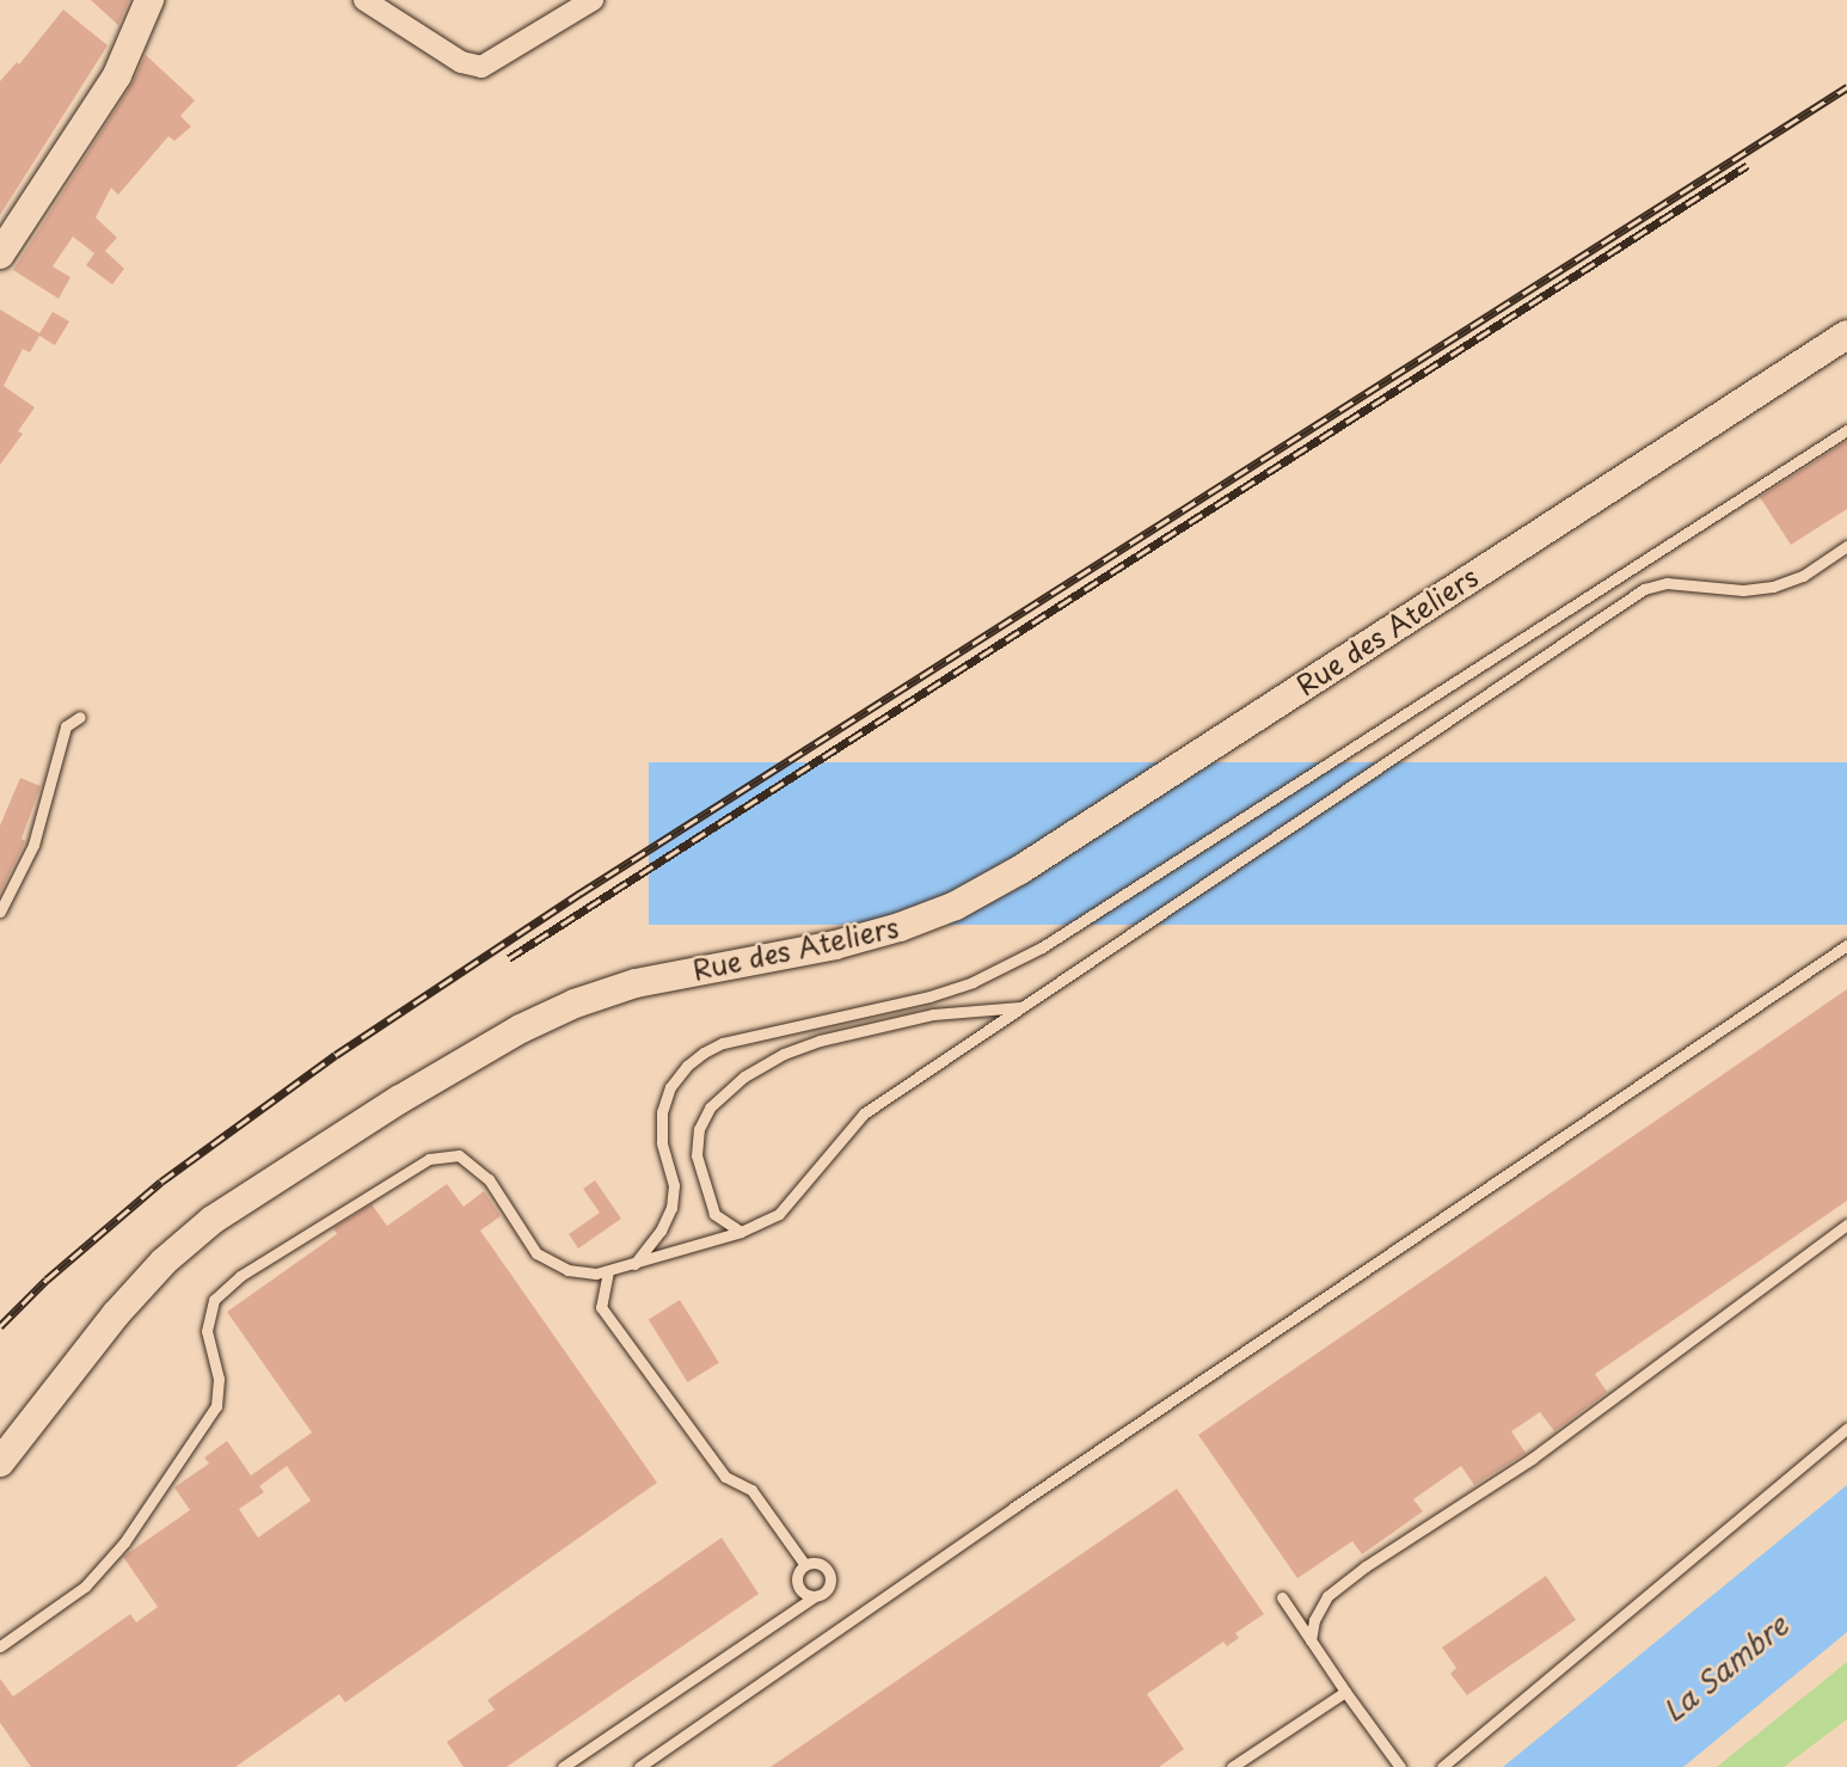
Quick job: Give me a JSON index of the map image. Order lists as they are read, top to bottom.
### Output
{
  "streets": {
    "street": ["Rue des Ateliers"]
  },
  "water": ["La Sambre"]
}
